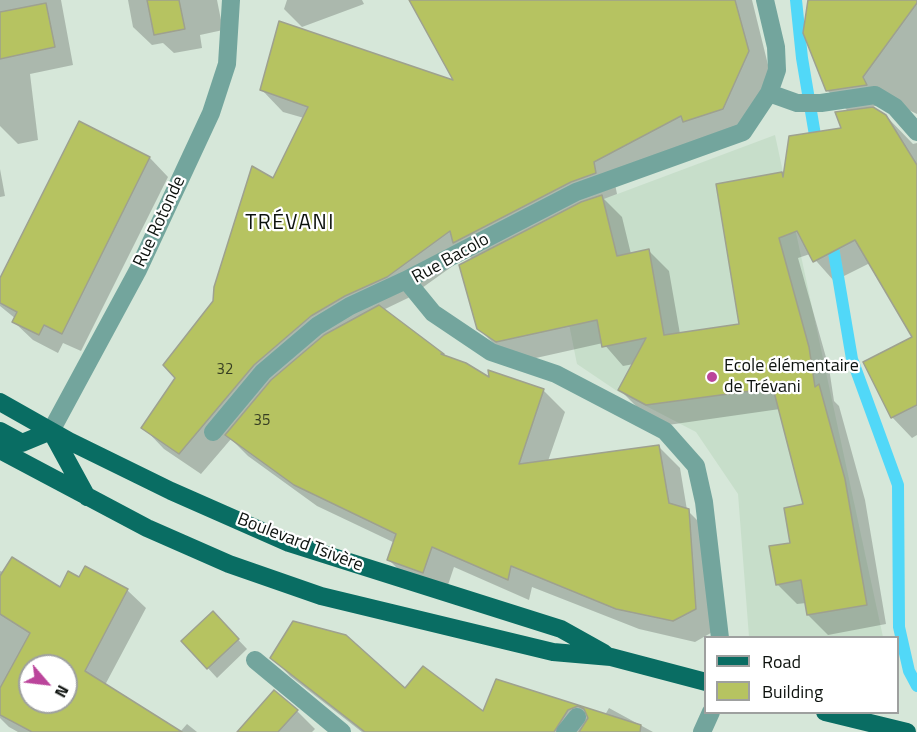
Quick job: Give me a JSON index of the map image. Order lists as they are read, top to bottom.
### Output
{
  "streets": {
    "main road": ["Boulevard Tsivère"],
    "street": ["Rue Rotonde", "Rue Bacolo"]
  },
  "crossings": [
    ["Rue Rotonde", "Boulevard Tsivère"]
  ],
  "districts": ["TRÉVANI"],
  "places": ["Ecole élémentaire de Trévani"],
  "house_numbers": ["32", "35"],
  "legend": ["Road", "Building"],
  "north": "bottom right"
}
